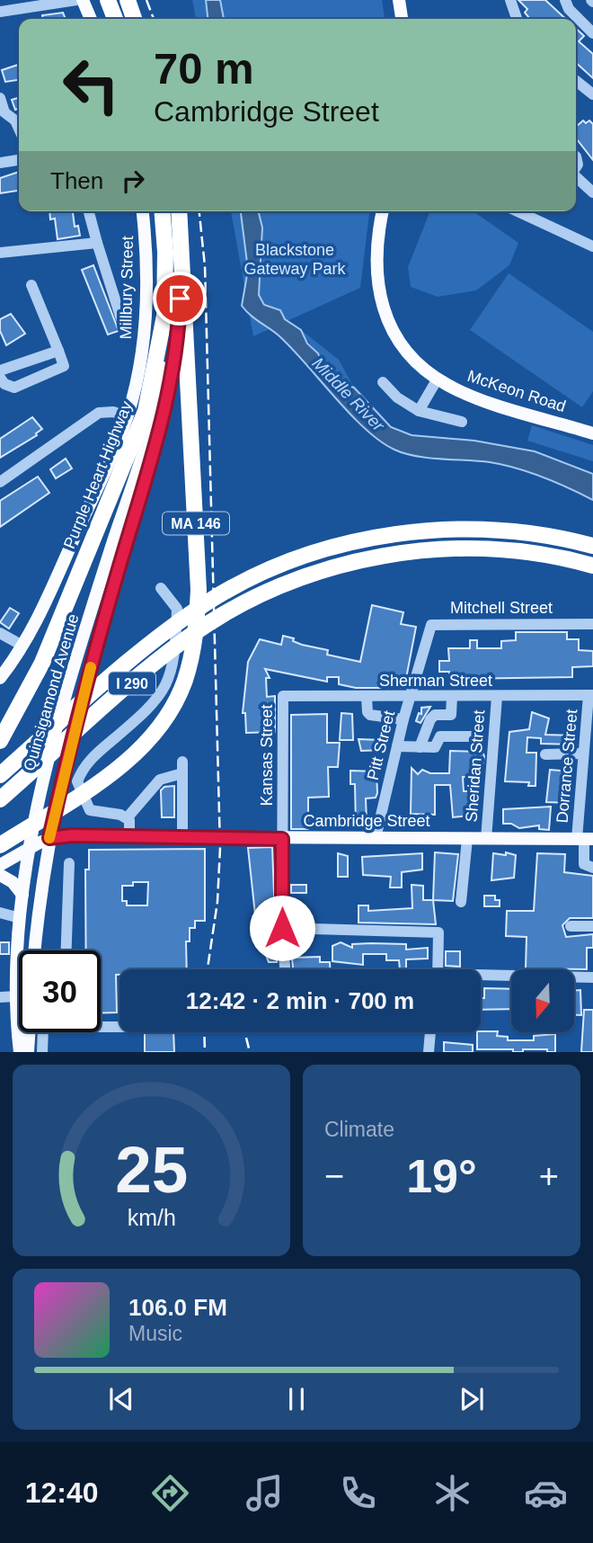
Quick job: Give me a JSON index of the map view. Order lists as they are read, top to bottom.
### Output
{
  "streets": {
    "highway": ["Purple Heart Highway", "MA 146", "I 290"],
    "main road": [
      "Millbury Street",
      "McKeon Road",
      "Quinsigamond Avenue",
      "Cambridge Street"
    ],
    "street": [
      "Mitchell Street",
      "Sherman Street",
      "Pitt Street",
      "Kansas Street",
      "Sheridan Street",
      "Dorrance Street"
    ]
  },
  "crossings": [
    ["Purple Heart Highway", "Quinsigamond Avenue"],
    ["MA 146", "Quinsigamond Avenue"],
    ["Mitchell Street", "Pitt Street"],
    ["Sherman Street", "Pitt Street"],
    ["Sherman Street", "Kansas Street"],
    ["Sherman Street", "Sheridan Street"],
    ["Sherman Street", "Dorrance Street"],
    ["Quinsigamond Avenue", "Cambridge Street"],
    ["Pitt Street", "Cambridge Street"],
    ["Kansas Street", "Cambridge Street"],
    ["Sheridan Street", "Cambridge Street"],
    ["Dorrance Street", "Cambridge Street"]
  ],
  "water": ["Middle River"],
  "parks": ["Blackstone Gateway Park"],
  "north": "bottom",
  "page": {
    "turn": ["70 m", "Cambridge Street"],
    "then": "Then",
    "limit": "30",
    "trip": "12:42 · 2 min · 700 m",
    "tile": "Climate",
    "heat": ["−", "19°", "+"],
    "song": ["106.0 FM", "Music"],
    "tabs": "12:40",
    "gauge": ["25", "km/h"]
  }
}
